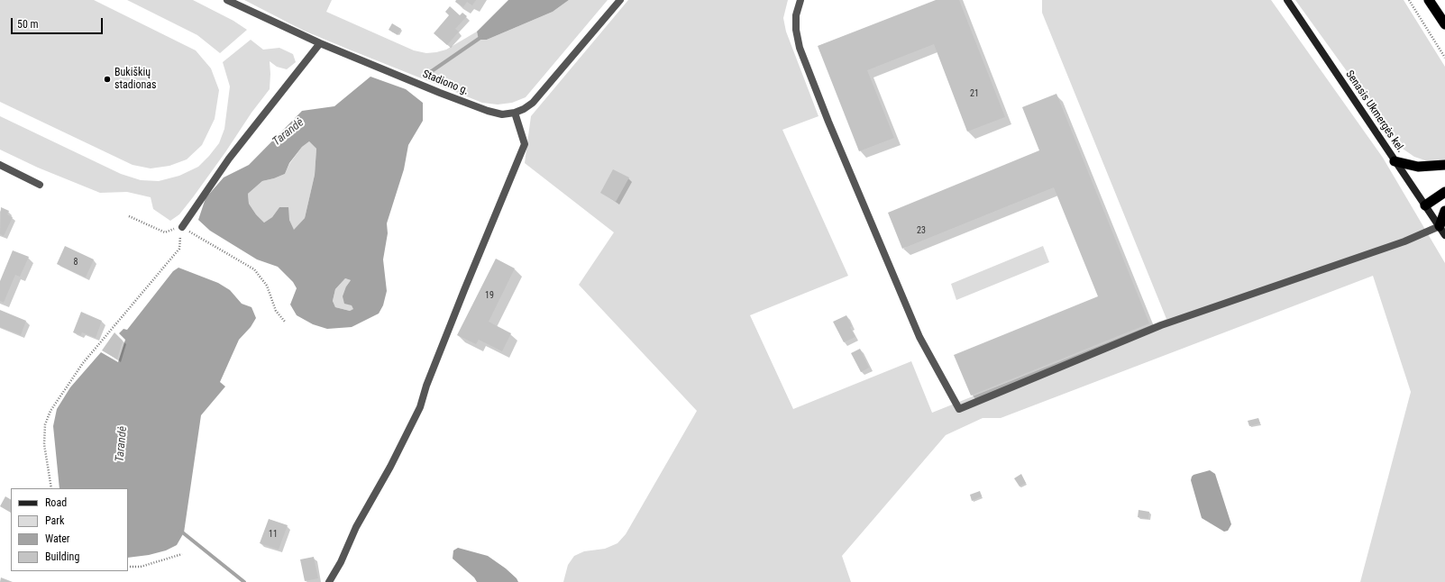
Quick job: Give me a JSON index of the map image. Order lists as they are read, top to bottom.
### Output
{
  "streets": {
    "main road": ["Senasis Ukmergės kel."],
    "street": ["Stadiono g."]
  },
  "water": ["Tarandė"],
  "places": ["Bukiškių stadionas"],
  "house_numbers": [
    "21",
    "23",
    "8",
    "19",
    "11"
  ],
  "legend": [
    "Road",
    "Park",
    "Water",
    "Building"
  ],
  "scale_bar": "50 m"
}
